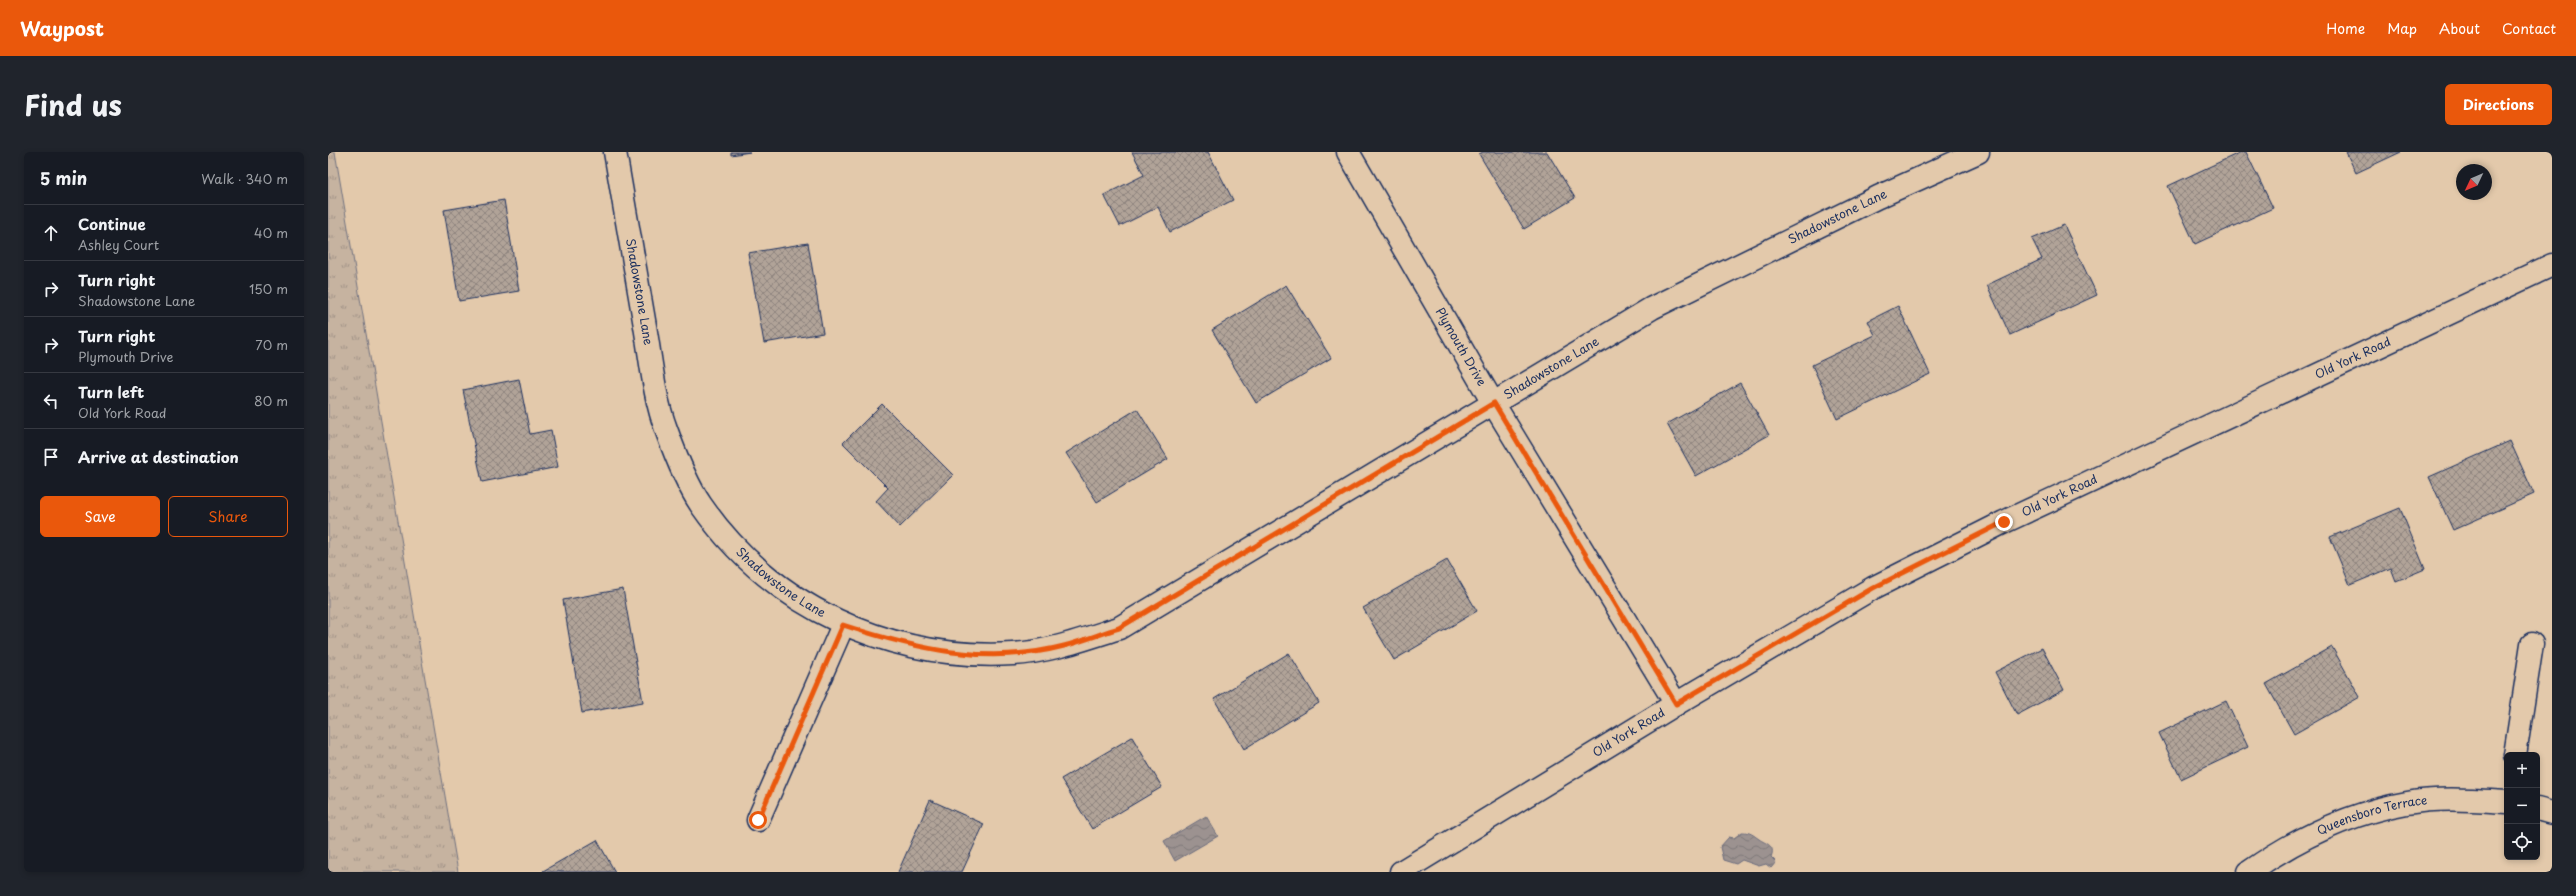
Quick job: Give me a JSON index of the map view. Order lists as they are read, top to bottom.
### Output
{
  "streets": {
    "street": [
      "Shadowstone Lane",
      "Plymouth Drive",
      "Old York Road",
      "Queensboro Terrace"
    ]
  },
  "crossings": [
    ["Shadowstone Lane", "Plymouth Drive"],
    ["Plymouth Drive", "Old York Road"]
  ],
  "north": "bottom left",
  "page": {
    "header": "Waypost",
    "nav": [
      "Home",
      "Map",
      "About",
      "Contact"
    ],
    "title": "Find us",
    "buttons": [
      "Directions",
      ["Save", "Share"]
    ],
    "heading": ["5 min", "Walk · 340 m"],
    "list": [
      ["Continue", "Ashley Court", "40 m"],
      ["Turn right", "Shadowstone Lane", "150 m"],
      ["Turn right", "Plymouth Drive", "70 m"],
      ["Turn left", "Old York Road", "80 m"],
      "Arrive at destination"
    ],
    "map_buttons": ["+", "−"]
  }
}
